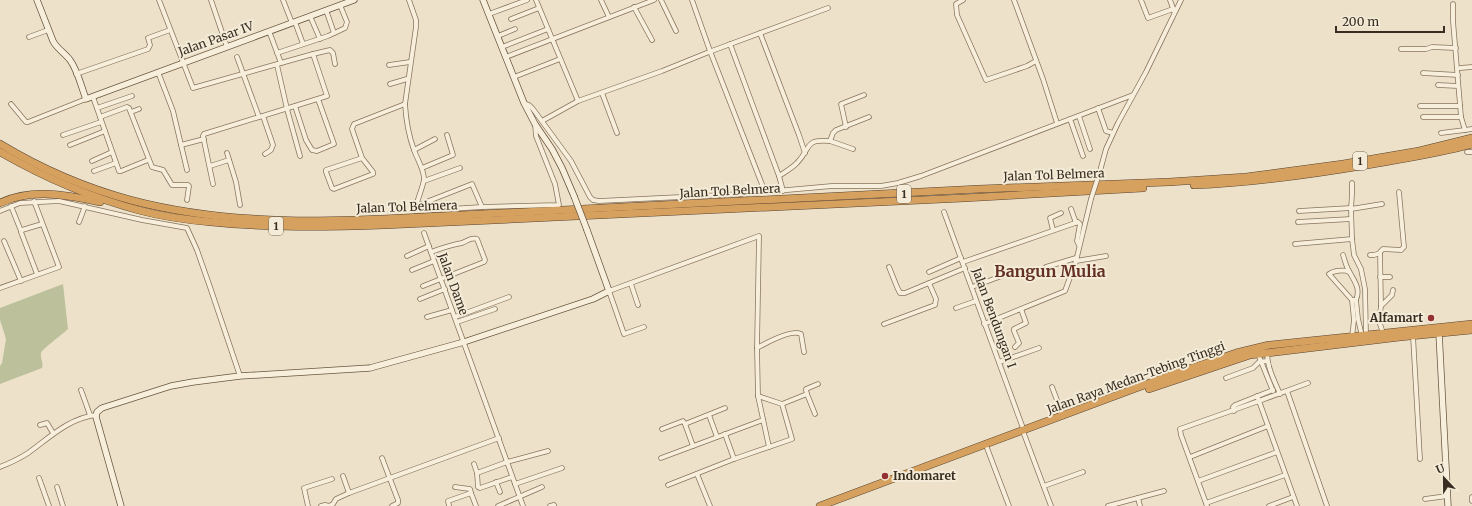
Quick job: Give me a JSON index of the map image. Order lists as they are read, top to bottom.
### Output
{
  "streets": {
    "highway": ["1", "Jalan Tol Belmera", "Jalan Raya Medan-Tebing Tinggi"],
    "street": ["Jalan Pasar IV", "Jalan Dame", "Jalan Bendungan I"]
  },
  "crossings": [
    ["Jalan Bendungan I", "Jalan Raya Medan-Tebing Tinggi"]
  ],
  "districts": ["Bangun Mulia"],
  "places": ["Alfamart", "Indomaret"],
  "scale_bar": "200 m",
  "north": "top"
}
